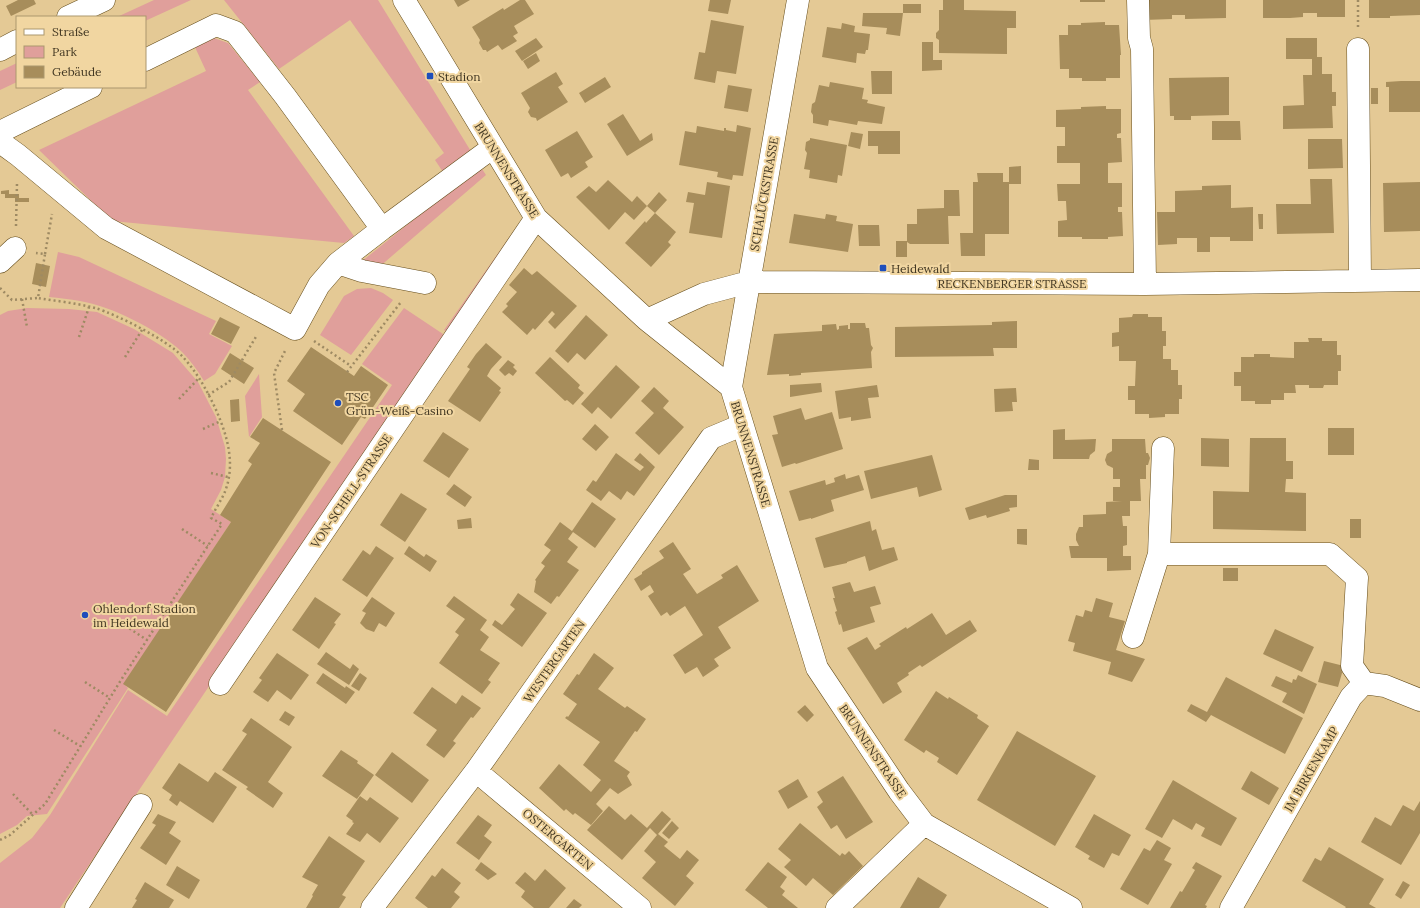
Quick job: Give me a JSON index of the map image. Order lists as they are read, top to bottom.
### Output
{
  "streets": {
    "street": [
      "BRUNNENSTRASSE",
      "SCHALÜCKSTRASSE",
      "RECKENBERGER STRASSE",
      "VON-SCHELL-STRASSE",
      "WESTERGARTEN",
      "IM BIRKENKAMP",
      "OSTERGARTEN"
    ]
  },
  "crossings": [
    ["BRUNNENSTRASSE", "SCHALÜCKSTRASSE"],
    ["BRUNNENSTRASSE", "RECKENBERGER STRASSE"],
    ["BRUNNENSTRASSE", "VON-SCHELL-STRASSE"],
    ["BRUNNENSTRASSE", "WESTERGARTEN"],
    ["SCHALÜCKSTRASSE", "RECKENBERGER STRASSE"],
    ["WESTERGARTEN", "OSTERGARTEN"]
  ],
  "places": {
    "transit": ["Stadion", "Heidewald"],
    "other": ["TSC Grün-Weiß-Casino", "Ohlendorf Stadion im Heidewald"]
  },
  "legend": ["Straße", "Park", "Gebäude"]
}
